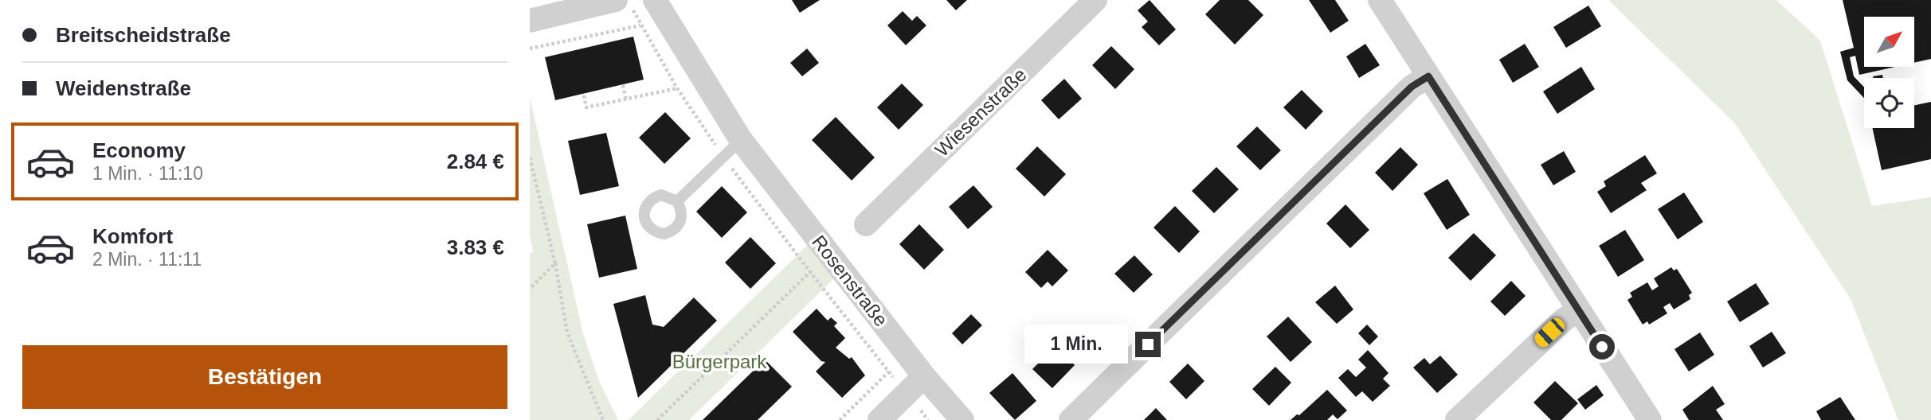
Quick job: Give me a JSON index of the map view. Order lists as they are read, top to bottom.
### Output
{
  "streets": {
    "street": ["Wiesenstraße", "Rosenstraße"]
  },
  "parks": ["Bürgerpark"],
  "north": "top right",
  "page": {
    "banner": ["Breitscheidstraße", "Weidenstraße"],
    "list": [
      {
        "name": "Economy",
        "note": "1 Min. · 11:10",
        "value": "2.84 €"
      },
      {
        "name": "Komfort",
        "note": "2 Min. · 11:11",
        "value": "3.83 €"
      }
    ],
    "bubble": "1 Min.",
    "buttons": "Bestätigen"
  }
}
